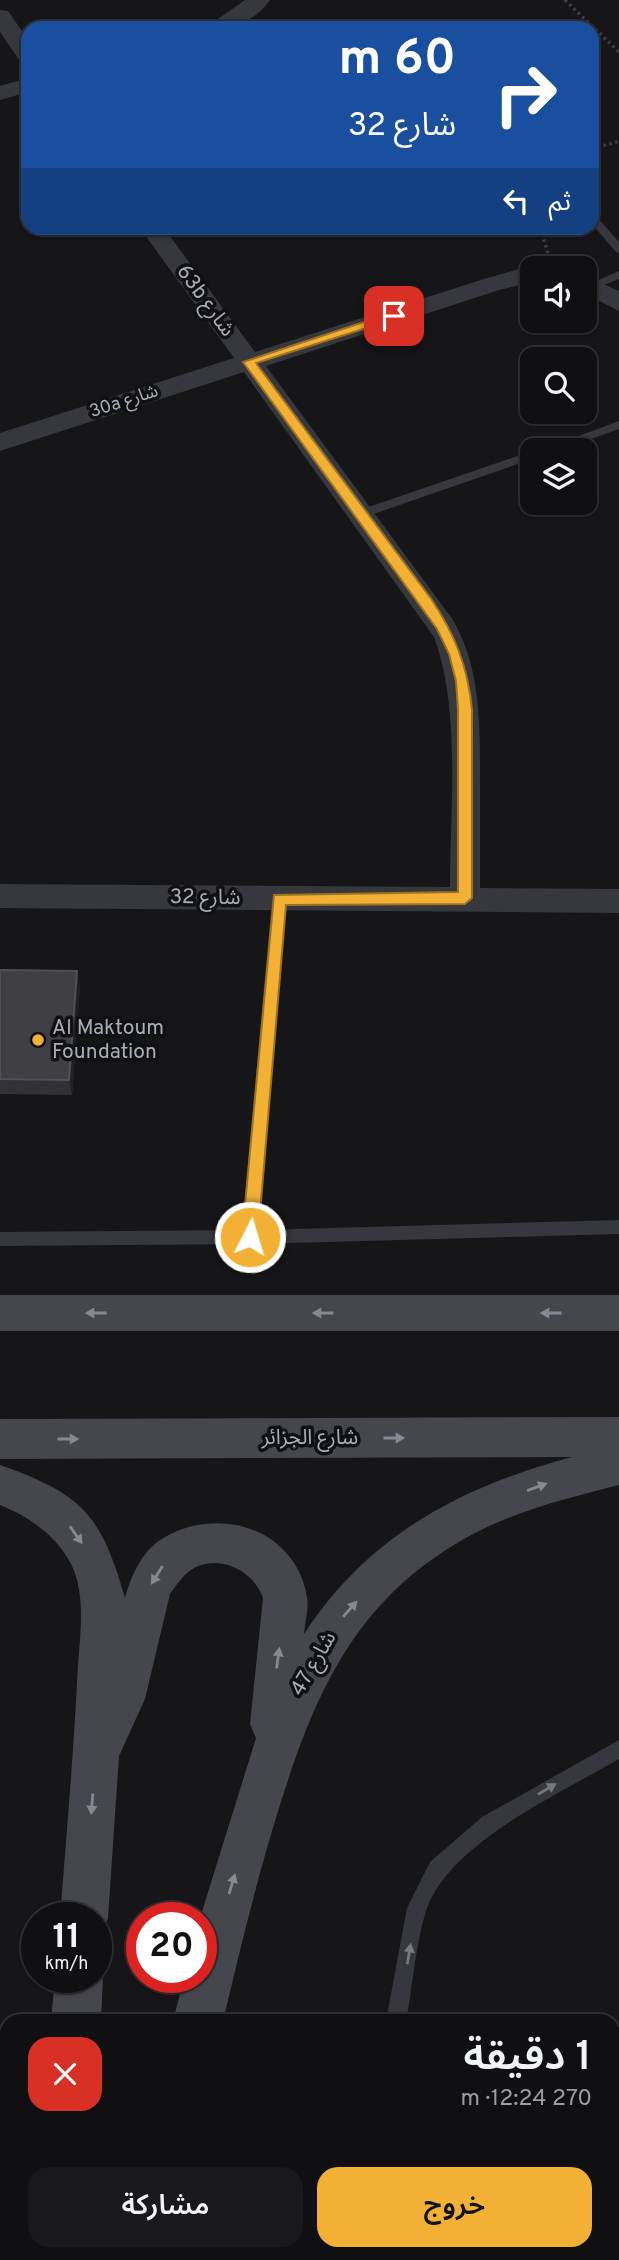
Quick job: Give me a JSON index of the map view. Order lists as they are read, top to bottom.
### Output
{
  "streets": {
    "street": [
      "63b شارع",
      "30a شارع",
      "شارع 32",
      "شارع الجزائر",
      "شارع 47"
    ]
  },
  "crossings": [
    ["63b شارع", "30a شارع"],
    ["63b شارع", "شارع 32"]
  ],
  "one_way": ["شارع 47"],
  "places": ["Al Maktoum Foundation"],
  "page": {
    "turn": ["60 m", "شارع 32"],
    "then": "ثم",
    "speed": "11 km/h",
    "limit": "20",
    "heading": ["1 دقيقة", "270 m · 12:24"],
    "buttons": ["خروج", "مشاركة"]
  }
}
